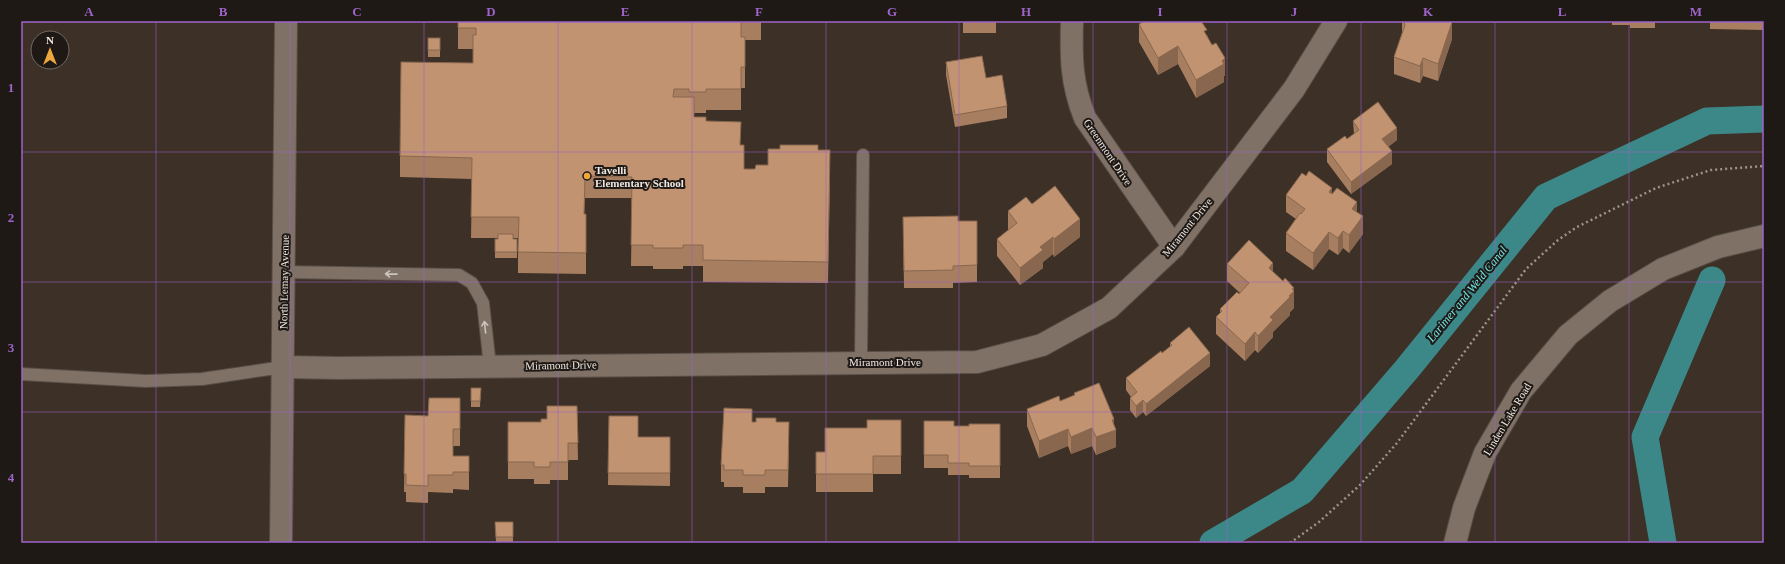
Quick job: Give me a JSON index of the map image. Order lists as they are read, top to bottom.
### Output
{
  "streets": {
    "street": [
      "Greenmont Drive",
      "Miramont Drive",
      "North Lemay Avenue",
      "Linden Lake Road"
    ]
  },
  "crossings": [
    ["Greenmont Drive", "Miramont Drive"],
    ["Miramont Drive", "North Lemay Avenue"]
  ],
  "water": ["Larimer and Weld Canal"],
  "places": ["Tavelli Elementary School"],
  "north": "top",
  "grid": {
    "columns": [
      "A",
      "B",
      "C",
      "D",
      "E",
      "F",
      "G",
      "H",
      "I",
      "J",
      "K",
      "L",
      "M"
    ],
    "rows": [
      "1",
      "2",
      "3",
      "4"
    ]
  }
}
